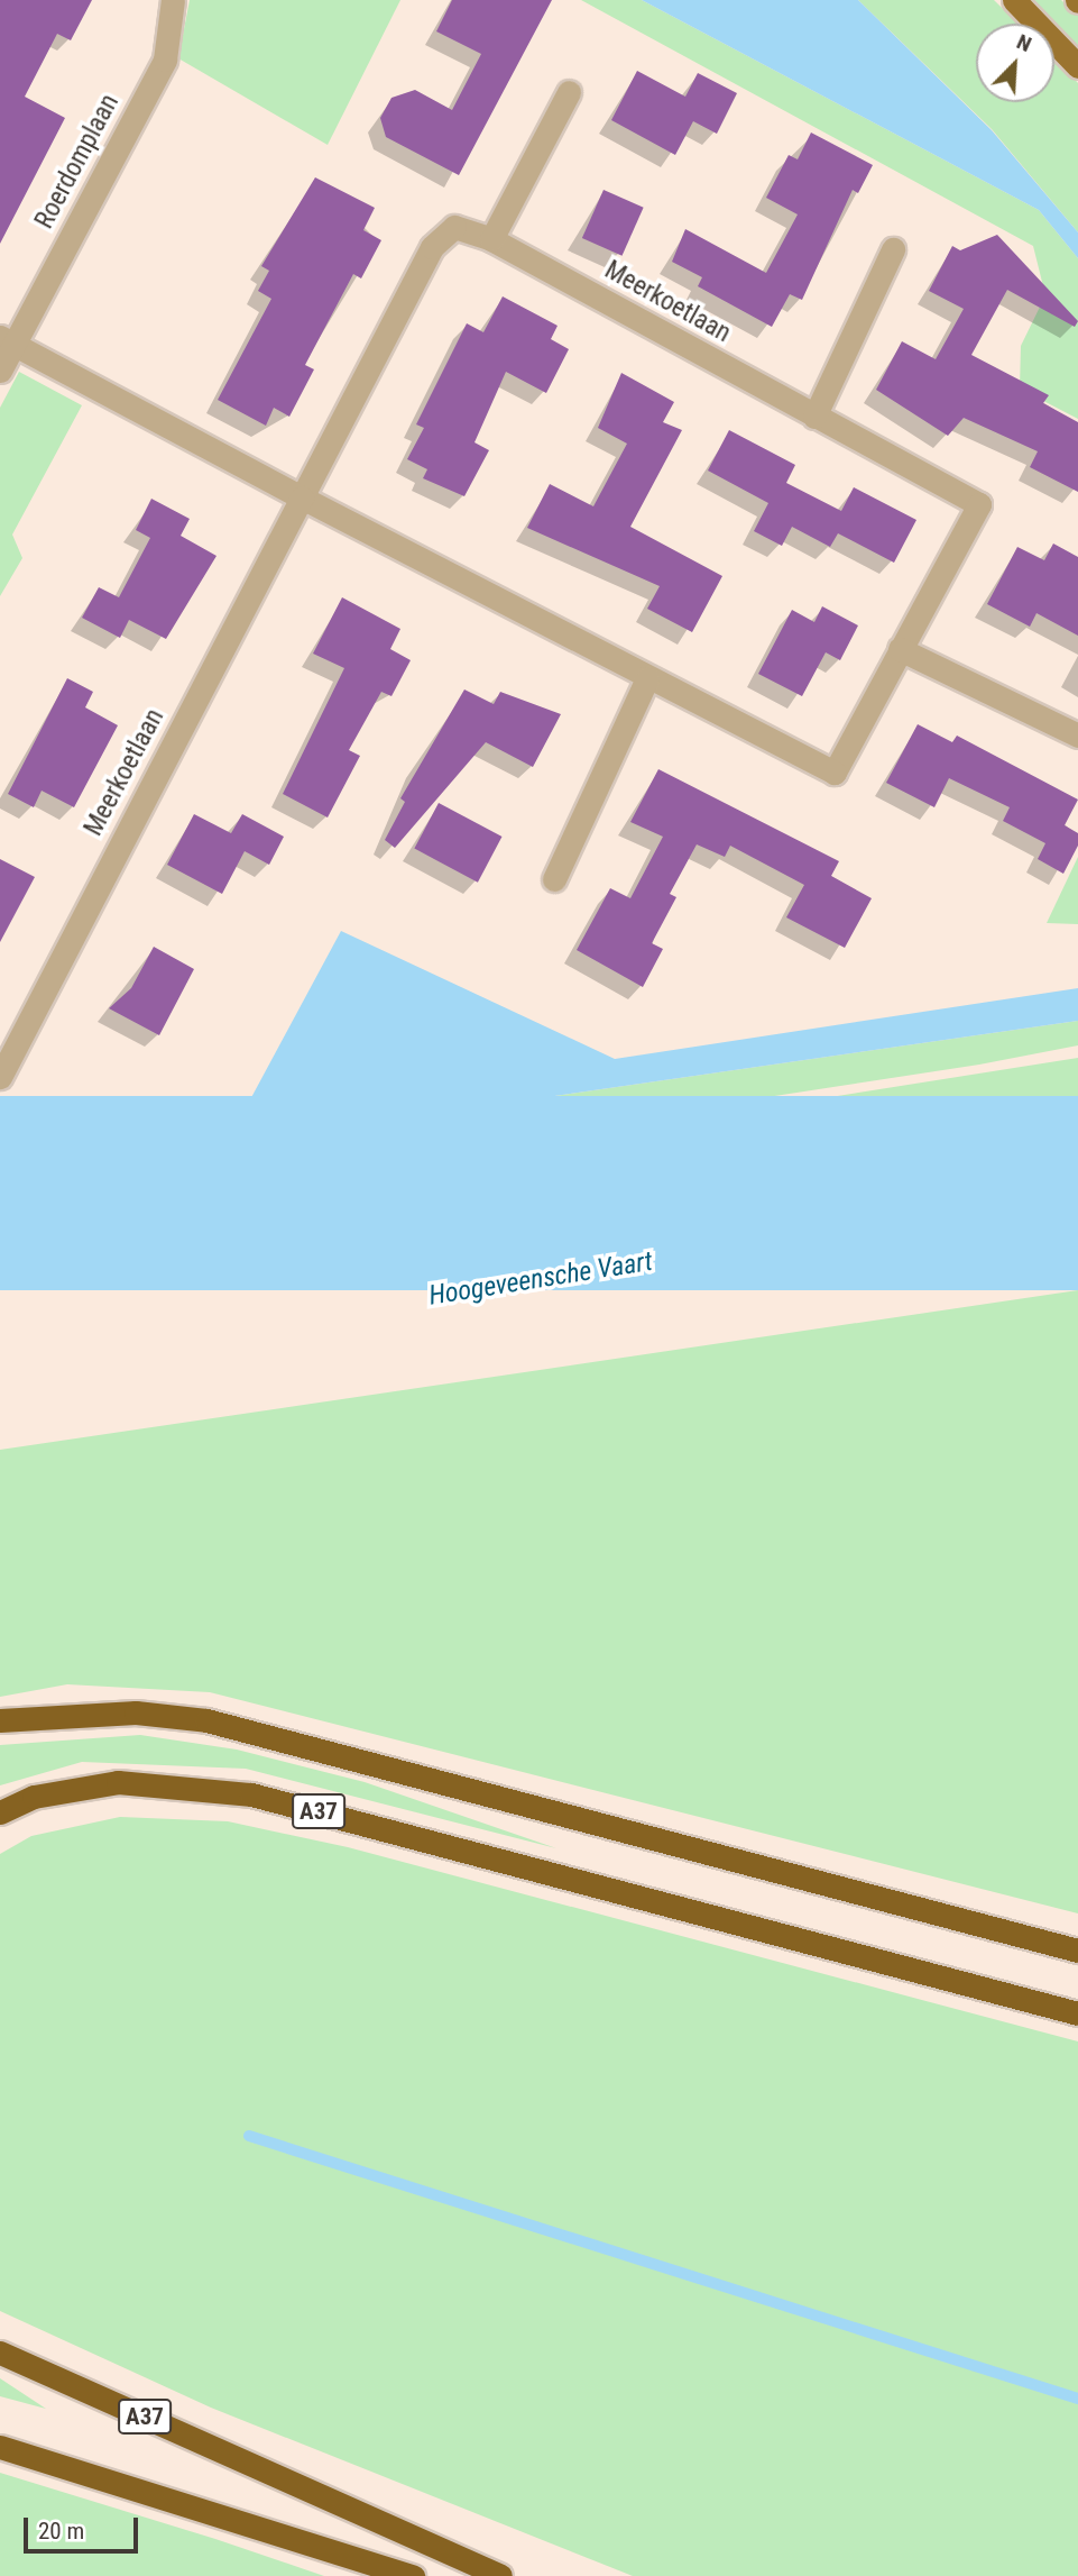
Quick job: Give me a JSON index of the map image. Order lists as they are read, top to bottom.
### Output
{
  "streets": {
    "highway": ["A37"],
    "street": ["Roerdomplaan", "Meerkoetlaan"]
  },
  "crossings": [
    ["Roerdomplaan", "Meerkoetlaan"]
  ],
  "water": ["Hoogeveensche Vaart"],
  "scale_bar": "20 m",
  "north": "top right"
}
